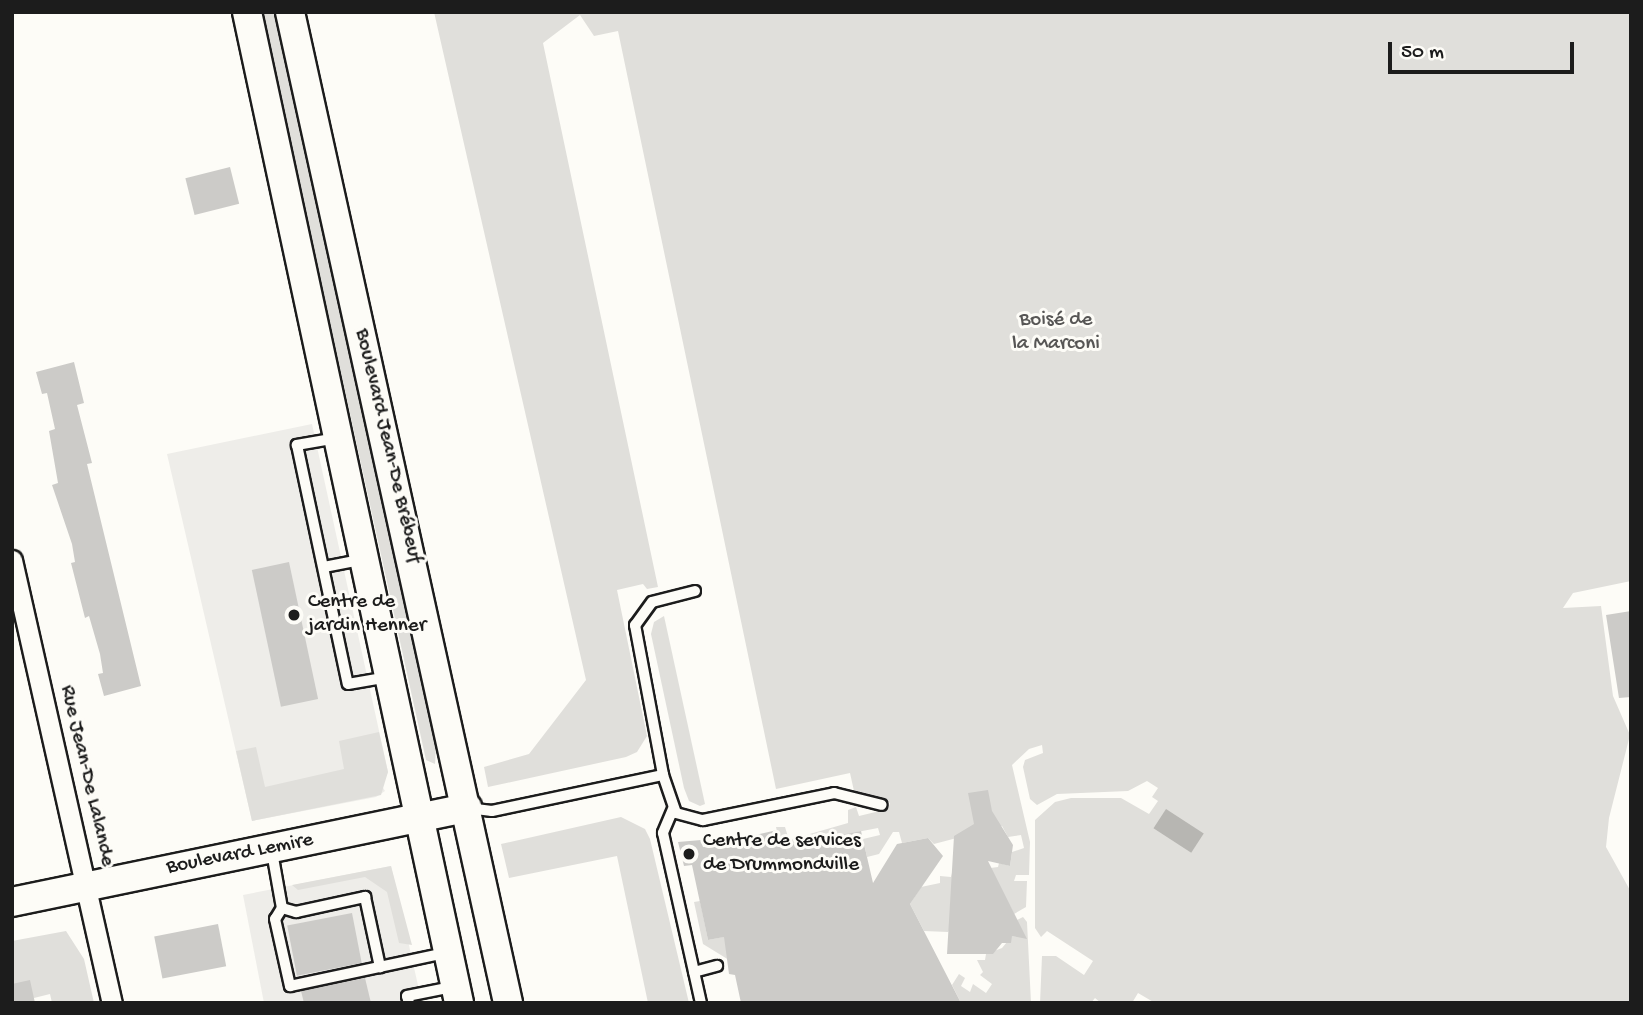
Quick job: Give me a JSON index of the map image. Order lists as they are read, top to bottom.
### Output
{
  "streets": {
    "main road": ["Boulevard Jean-De Brébeuf", "Boulevard Lemire"],
    "street": ["Rue Jean-De Lalande"]
  },
  "crossings": [
    ["Boulevard Jean-De Brébeuf", "Boulevard Lemire"],
    ["Rue Jean-De Lalande", "Boulevard Lemire"]
  ],
  "parks": ["Boisé de la Marconi"],
  "places": ["Centre de jardin Henner", "Centre de services de Drummondville"],
  "scale_bar": "50 m"
}
